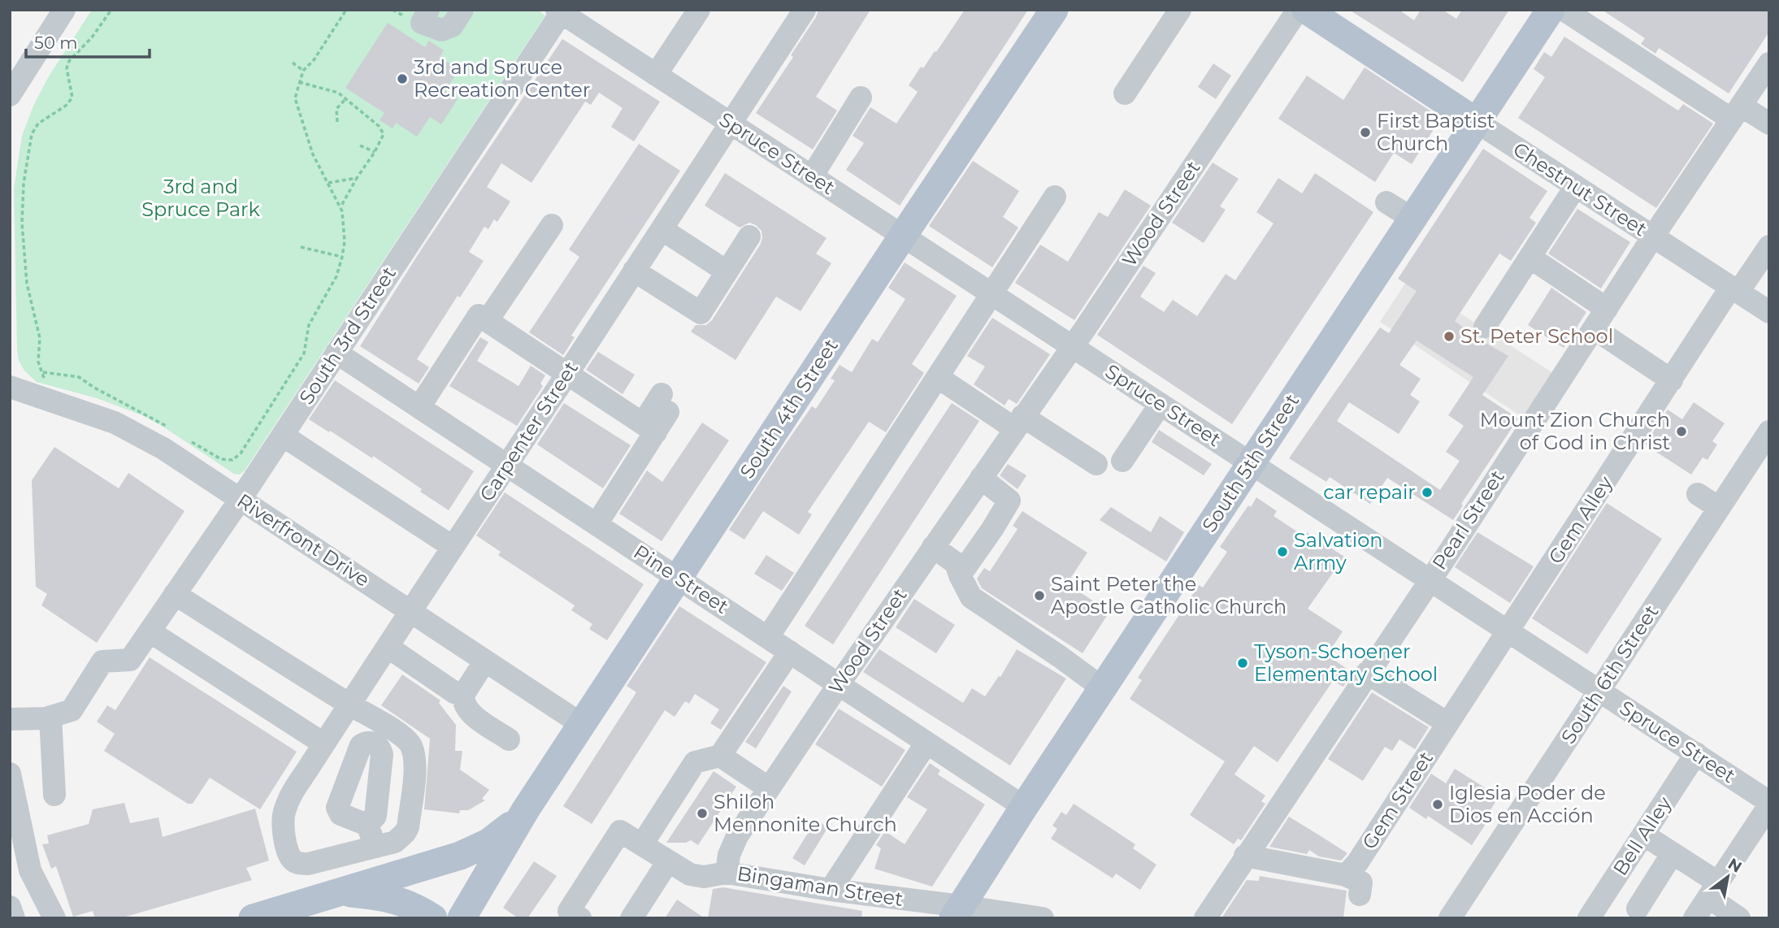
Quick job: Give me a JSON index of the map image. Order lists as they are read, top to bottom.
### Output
{
  "streets": {
    "main road": ["Chestnut Street", "South 4th Street", "South 5th Street"],
    "street": [
      "Spruce Street",
      "Wood Street",
      "South 3rd Street",
      "Carpenter Street",
      "Pearl Street",
      "Gem Alley",
      "Riverfront Drive",
      "Pine Street",
      "South 6th Street",
      "Gem Street",
      "Bell Alley",
      "Bingaman Street"
    ]
  },
  "crossings": [
    ["Spruce Street", "Wood Street"],
    ["Spruce Street", "South 3rd Street"],
    ["Spruce Street", "South 4th Street"],
    ["Spruce Street", "Carpenter Street"],
    ["Spruce Street", "South 5th Street"],
    ["Spruce Street", "Pearl Street"],
    ["Spruce Street", "Gem Alley"],
    ["Spruce Street", "South 6th Street"],
    ["Spruce Street", "Bell Alley"],
    ["Chestnut Street", "South 5th Street"],
    ["Chestnut Street", "Pearl Street"],
    ["Chestnut Street", "Gem Alley"],
    ["Wood Street", "Pine Street"],
    ["Wood Street", "Bingaman Street"],
    ["South 3rd Street", "Riverfront Drive"],
    ["South 3rd Street", "Pine Street"],
    ["South 4th Street", "Riverfront Drive"],
    ["South 4th Street", "Pine Street"],
    ["Carpenter Street", "Riverfront Drive"],
    ["Carpenter Street", "Pine Street"],
    ["South 5th Street", "Pine Street"],
    ["South 5th Street", "Bingaman Street"],
    ["Gem Alley", "Gem Street"]
  ],
  "parks": ["3rd and Spruce Park"],
  "places": [
    "3rd and Spruce Recreation Center",
    "First Baptist Church",
    "St. Peter School",
    "Mount Zion Church of God in Christ",
    "car repair",
    "Salvation Army",
    "Saint Peter the Apostle Catholic Church",
    "Tyson-Schoener Elementary School",
    "Iglesia Poder de Dios en Acción",
    "Shiloh Mennonite Church"
  ],
  "scale_bar": "50 m",
  "north": "top right"
}
